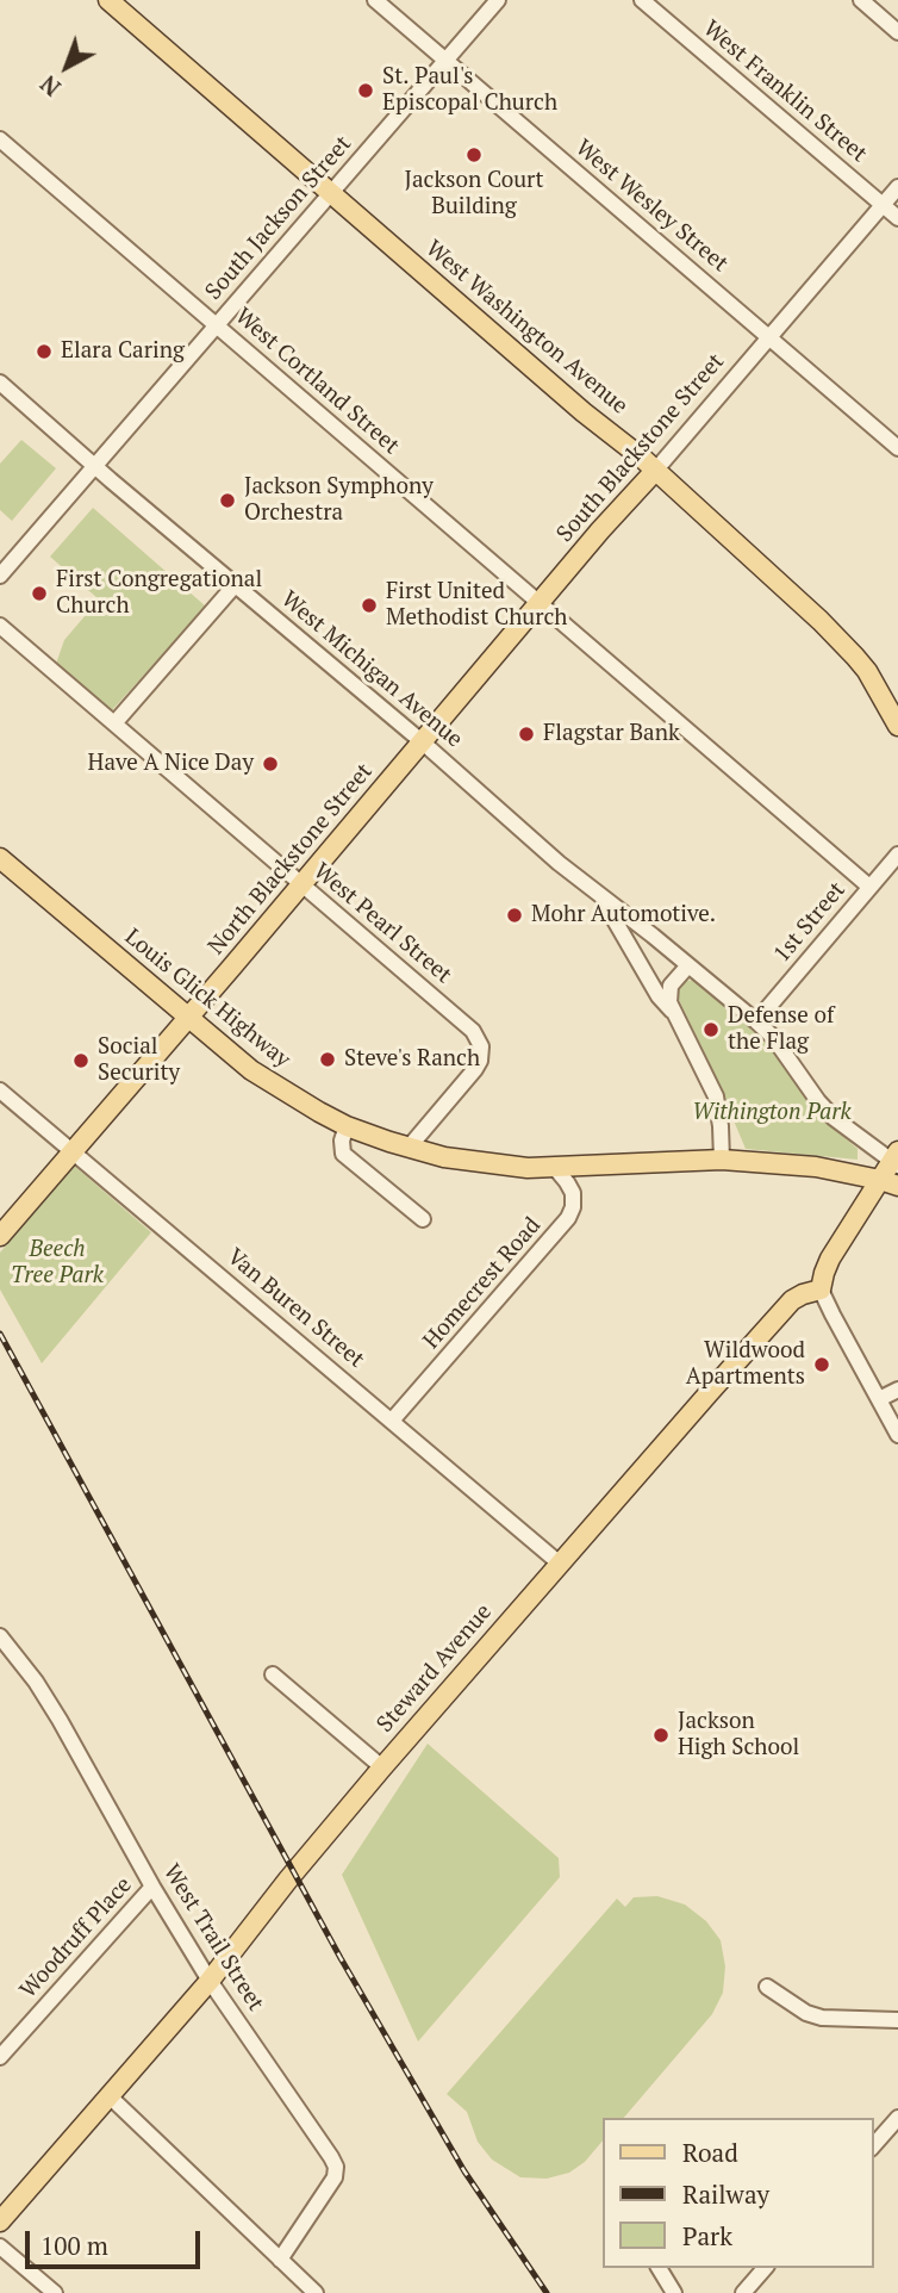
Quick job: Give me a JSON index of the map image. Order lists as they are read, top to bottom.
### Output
{
  "streets": {
    "main road": [
      "West Washington Avenue",
      "South Blackstone Street",
      "North Blackstone Street",
      "Louis Glick Highway",
      "Steward Avenue"
    ],
    "street": [
      "West Franklin Street",
      "West Wesley Street",
      "South Jackson Street",
      "West Cortland Street",
      "West Michigan Avenue",
      "1st Street",
      "West Pearl Street",
      "Homecrest Road",
      "Van Buren Street",
      "Woodruff Place",
      "West Trail Street"
    ]
  },
  "crossings": [
    ["West Franklin Street", "South Blackstone Street"],
    ["West Wesley Street", "South Jackson Street"],
    ["West Wesley Street", "South Blackstone Street"],
    ["South Jackson Street", "West Washington Avenue"],
    ["South Jackson Street", "West Cortland Street"],
    ["South Jackson Street", "West Michigan Avenue"],
    ["West Washington Avenue", "South Blackstone Street"],
    ["West Cortland Street", "South Blackstone Street"],
    ["West Cortland Street", "1st Street"],
    ["South Blackstone Street", "West Michigan Avenue"],
    ["South Blackstone Street", "North Blackstone Street"],
    ["West Michigan Avenue", "North Blackstone Street"],
    ["West Michigan Avenue", "1st Street"],
    ["West Michigan Avenue", "Louis Glick Highway"],
    ["North Blackstone Street", "West Pearl Street"],
    ["North Blackstone Street", "Louis Glick Highway"],
    ["North Blackstone Street", "Van Buren Street"],
    ["West Pearl Street", "Louis Glick Highway"],
    ["Louis Glick Highway", "Homecrest Road"],
    ["Homecrest Road", "Van Buren Street"],
    ["Van Buren Street", "Steward Avenue"],
    ["Steward Avenue", "West Trail Street"],
    ["Woodruff Place", "West Trail Street"]
  ],
  "parks": ["Withington Park", "Beech Tree Park"],
  "places": [
    "St. Paul's Episcopal Church",
    "Jackson Court Building",
    "Elara Caring",
    "Jackson Symphony Orchestra",
    "First Congregational Church",
    "First United Methodist Church",
    "Flagstar Bank",
    "Have A Nice Day",
    "Mohr Automotive.",
    "Defense of the Flag",
    "Steve's Ranch",
    "Social Security",
    "Wildwood Apartments",
    "Jackson High School"
  ],
  "legend": ["Road", "Railway", "Park"],
  "scale_bar": "100 m",
  "north": "bottom left"
}
